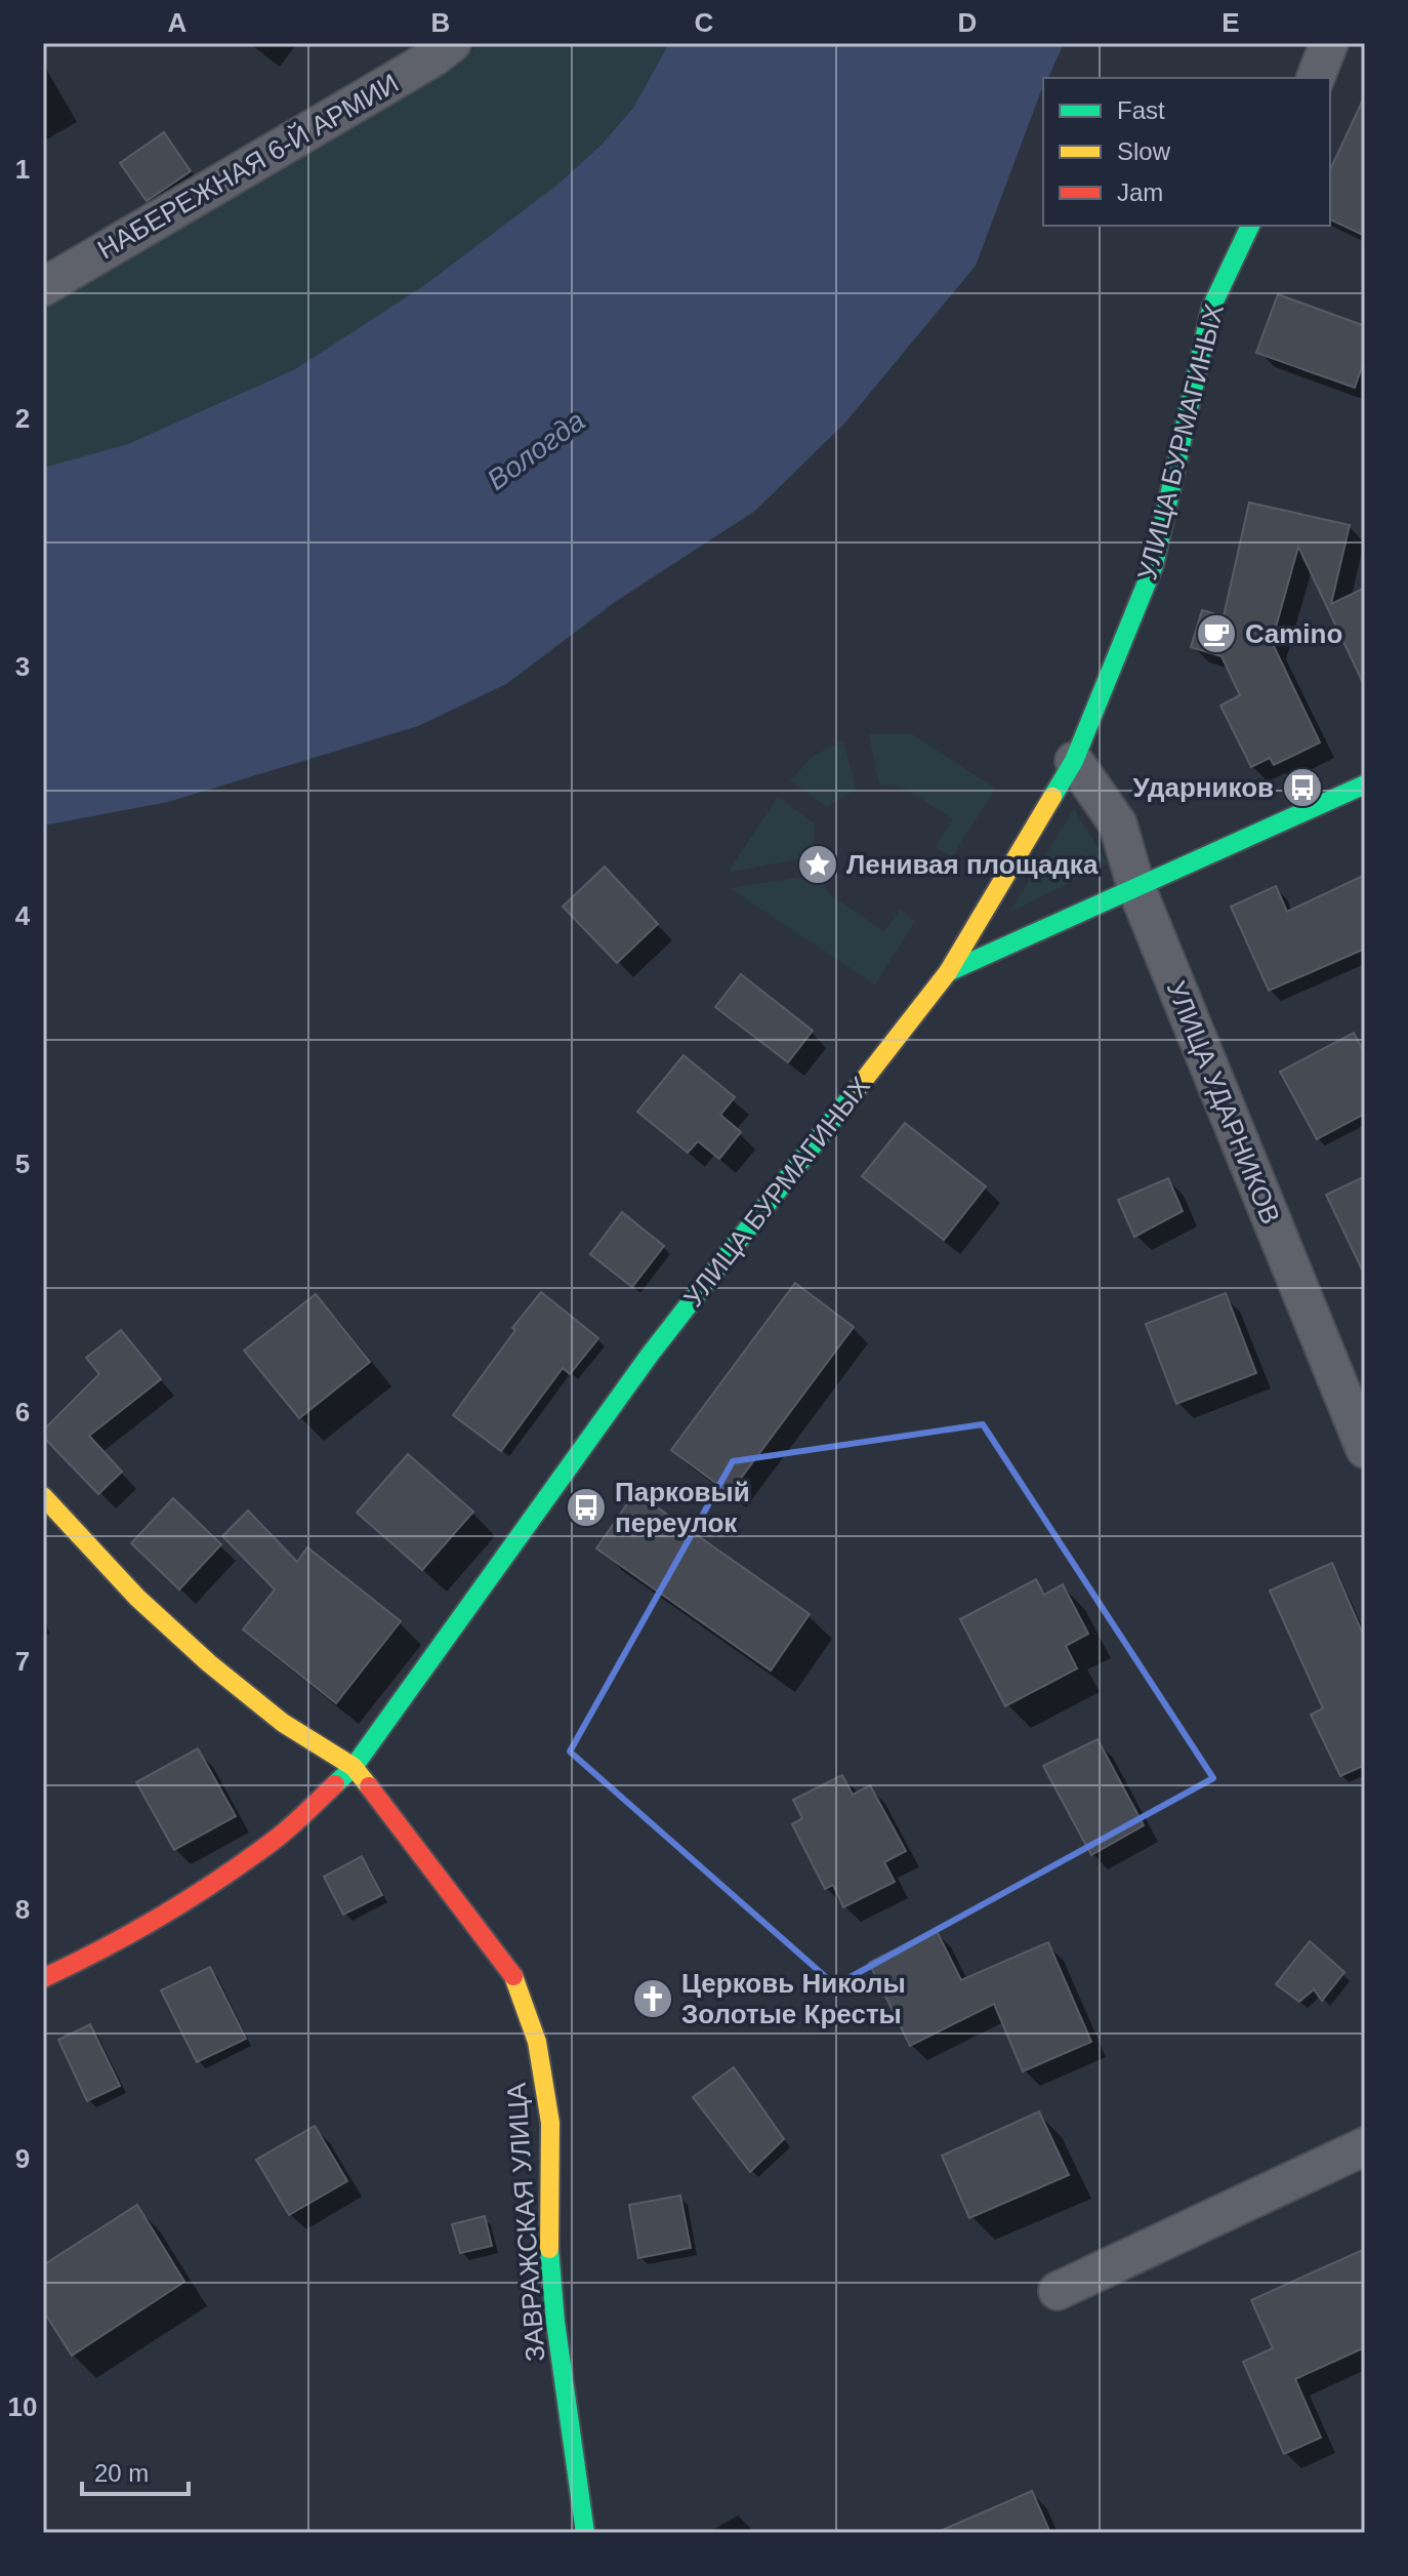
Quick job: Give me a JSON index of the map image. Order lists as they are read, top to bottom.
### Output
{
  "streets": {
    "street": [
      "НАБЕРЕЖНАЯ 6-Й АРМИИ",
      "УЛИЦА БУРМАГИНЫХ",
      "УЛИЦА УДАРНИКОВ",
      "ЗАВРАЖСКАЯ УЛИЦА"
    ]
  },
  "crossings": [
    ["УЛИЦА БУРМАГИНЫХ", "УЛИЦА УДАРНИКОВ"],
    ["УЛИЦА БУРМАГИНЫХ", "ЗАВРАЖСКАЯ УЛИЦА"]
  ],
  "water": ["Вологда"],
  "places": {
    "cafe": ["Camino"],
    "bus stop": ["Ударников", "Парковый переулок"],
    "place": ["Ленивая площадка"],
    "church": ["Церковь Николы Золотые Кресты"]
  },
  "legend": ["Fast", "Slow", "Jam"],
  "scale_bar": "20 m",
  "grid": {
    "columns": [
      "A",
      "B",
      "C",
      "D",
      "E"
    ],
    "rows": [
      "1",
      "2",
      "3",
      "4",
      "5",
      "6",
      "7",
      "8",
      "9",
      "10"
    ]
  }
}
